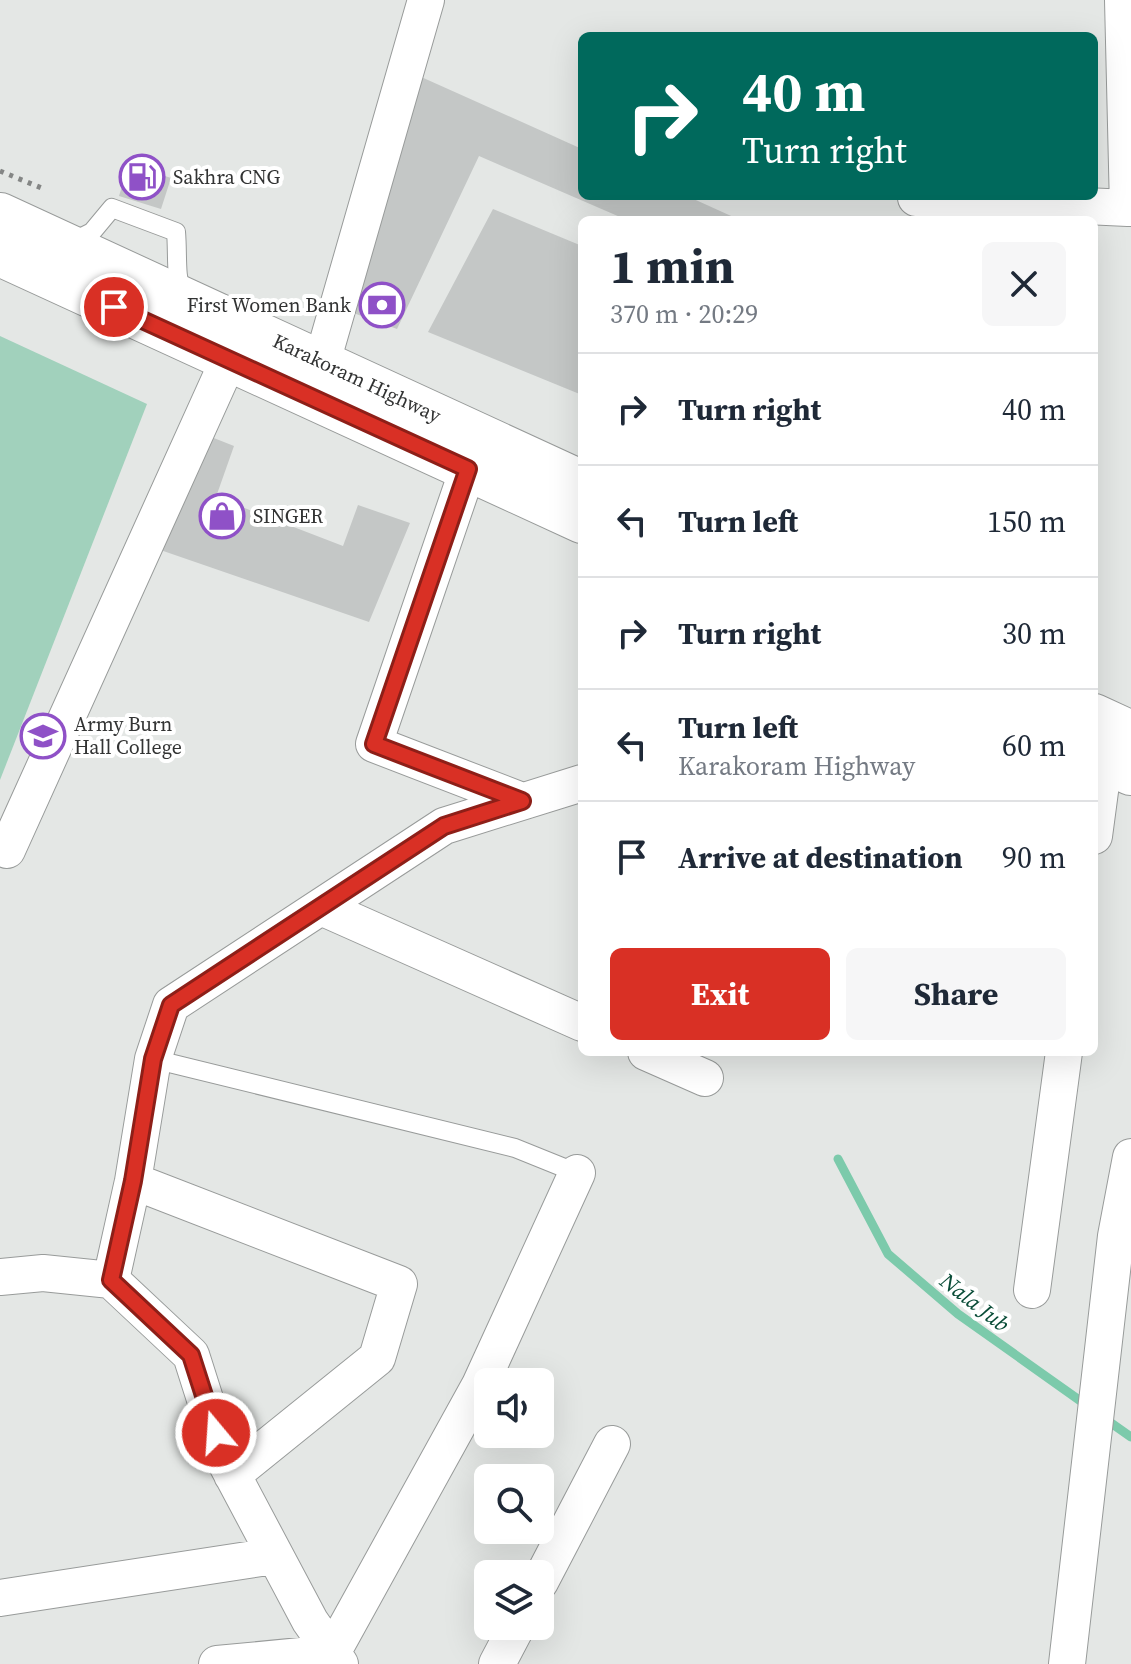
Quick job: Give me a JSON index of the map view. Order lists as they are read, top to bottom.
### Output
{
  "streets": {
    "highway": ["Karakoram Highway"]
  },
  "water": ["Nala Jub"],
  "places": {
    "fuel station": ["Sakhra CNG"],
    "bank": ["First Women Bank"],
    "shop": ["SINGER"],
    "school or university": ["Army Burn Hall College"]
  },
  "page": {
    "turn": ["40 m", "Turn right"],
    "heading": ["1 min", "370 m · 20:29"],
    "list": [
      {
        "name": "Turn right",
        "value": "40 m"
      },
      {
        "name": "Turn left",
        "value": "150 m"
      },
      {
        "name": "Turn right",
        "value": "30 m"
      },
      {
        "name": "Turn left",
        "note": "Karakoram Highway",
        "value": "60 m"
      },
      {
        "name": "Arrive at destination",
        "value": "90 m"
      }
    ],
    "buttons": ["Exit", "Share"]
  }
}
